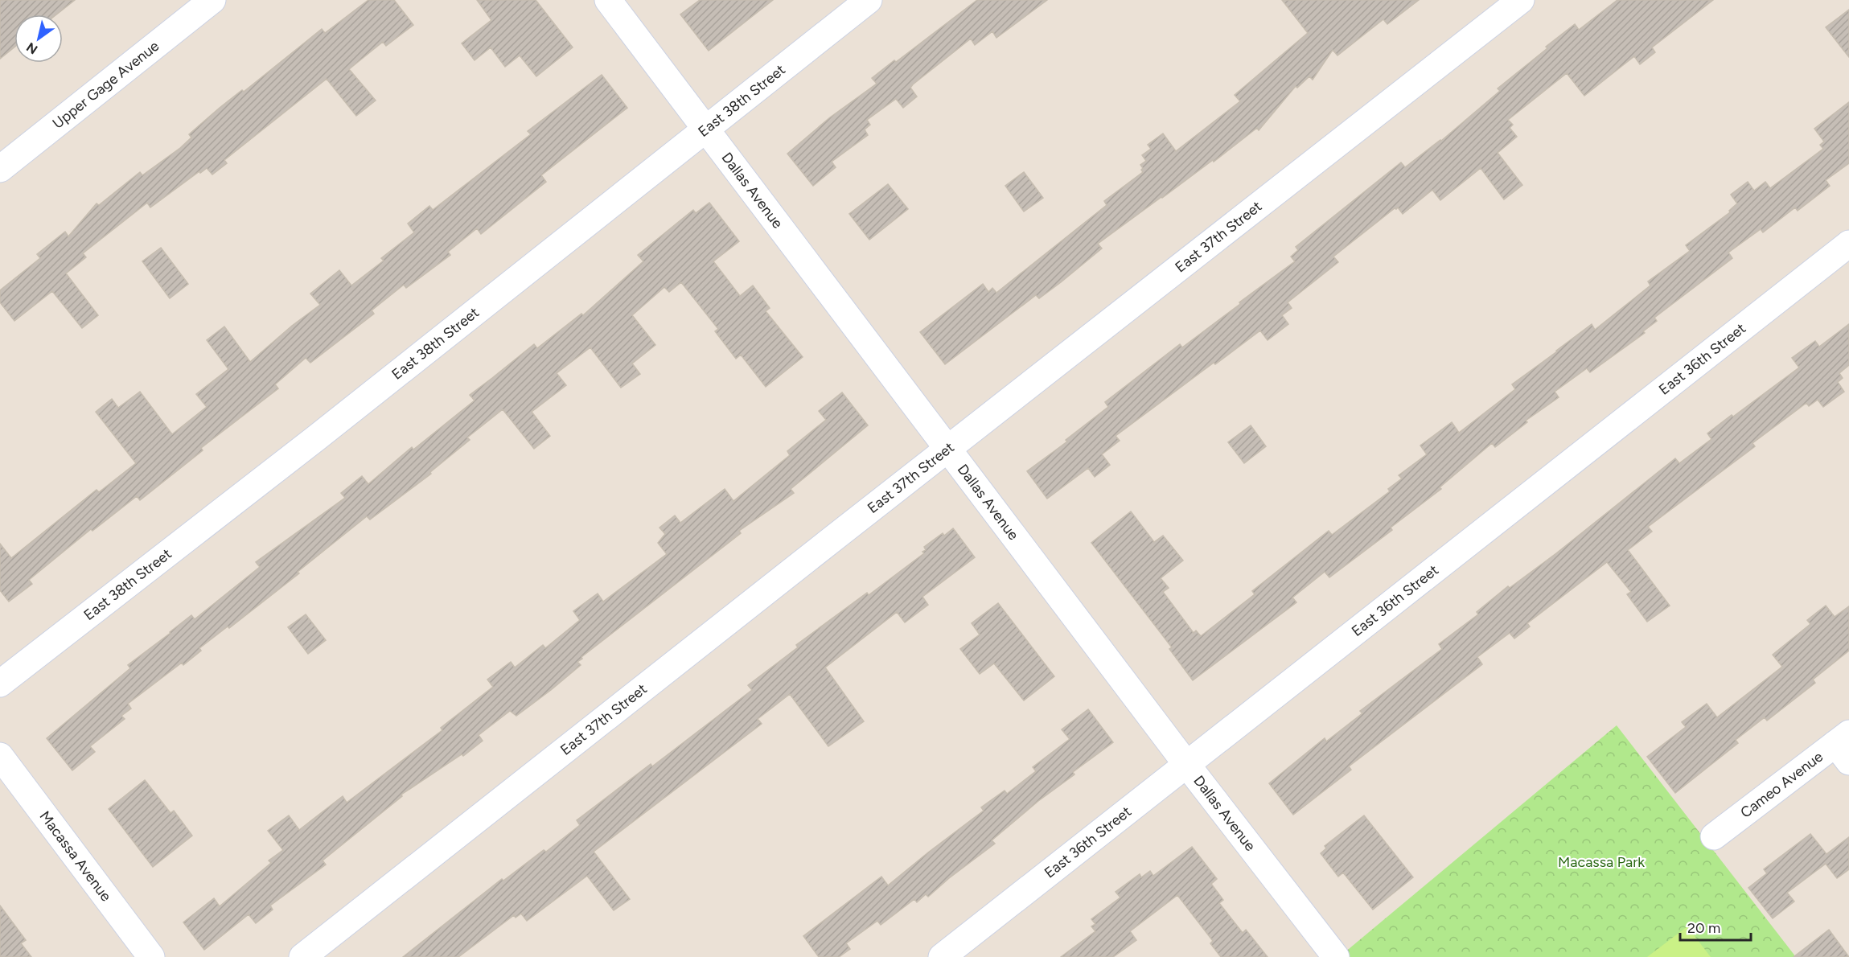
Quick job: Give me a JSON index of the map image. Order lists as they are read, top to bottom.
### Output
{
  "streets": {
    "street": [
      "Upper Gage Avenue",
      "East 38th Street",
      "Dallas Avenue",
      "East 37th Street",
      "East 36th Street",
      "Cameo Avenue",
      "Macassa Avenue"
    ]
  },
  "crossings": [
    ["East 38th Street", "Dallas Avenue"],
    ["Dallas Avenue", "East 37th Street"],
    ["Dallas Avenue", "East 36th Street"]
  ],
  "parks": ["Macassa Park"],
  "scale_bar": "20 m",
  "north": "bottom left"
}
